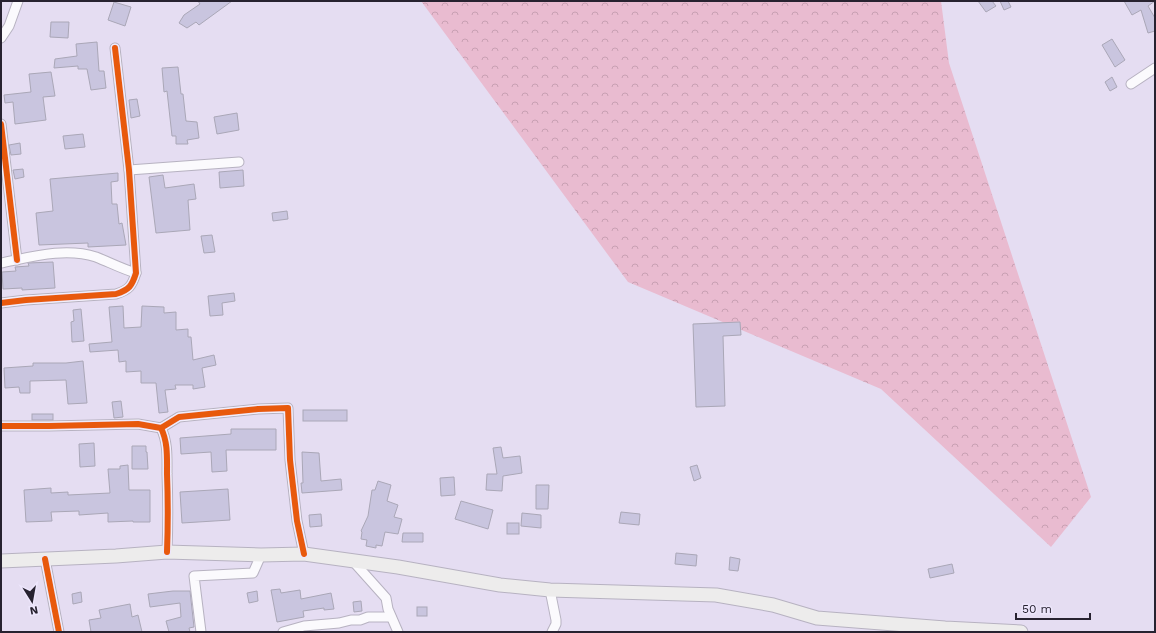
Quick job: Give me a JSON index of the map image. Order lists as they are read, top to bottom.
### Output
{
  "scale_bar": "50 m",
  "north": "bottom"
}
